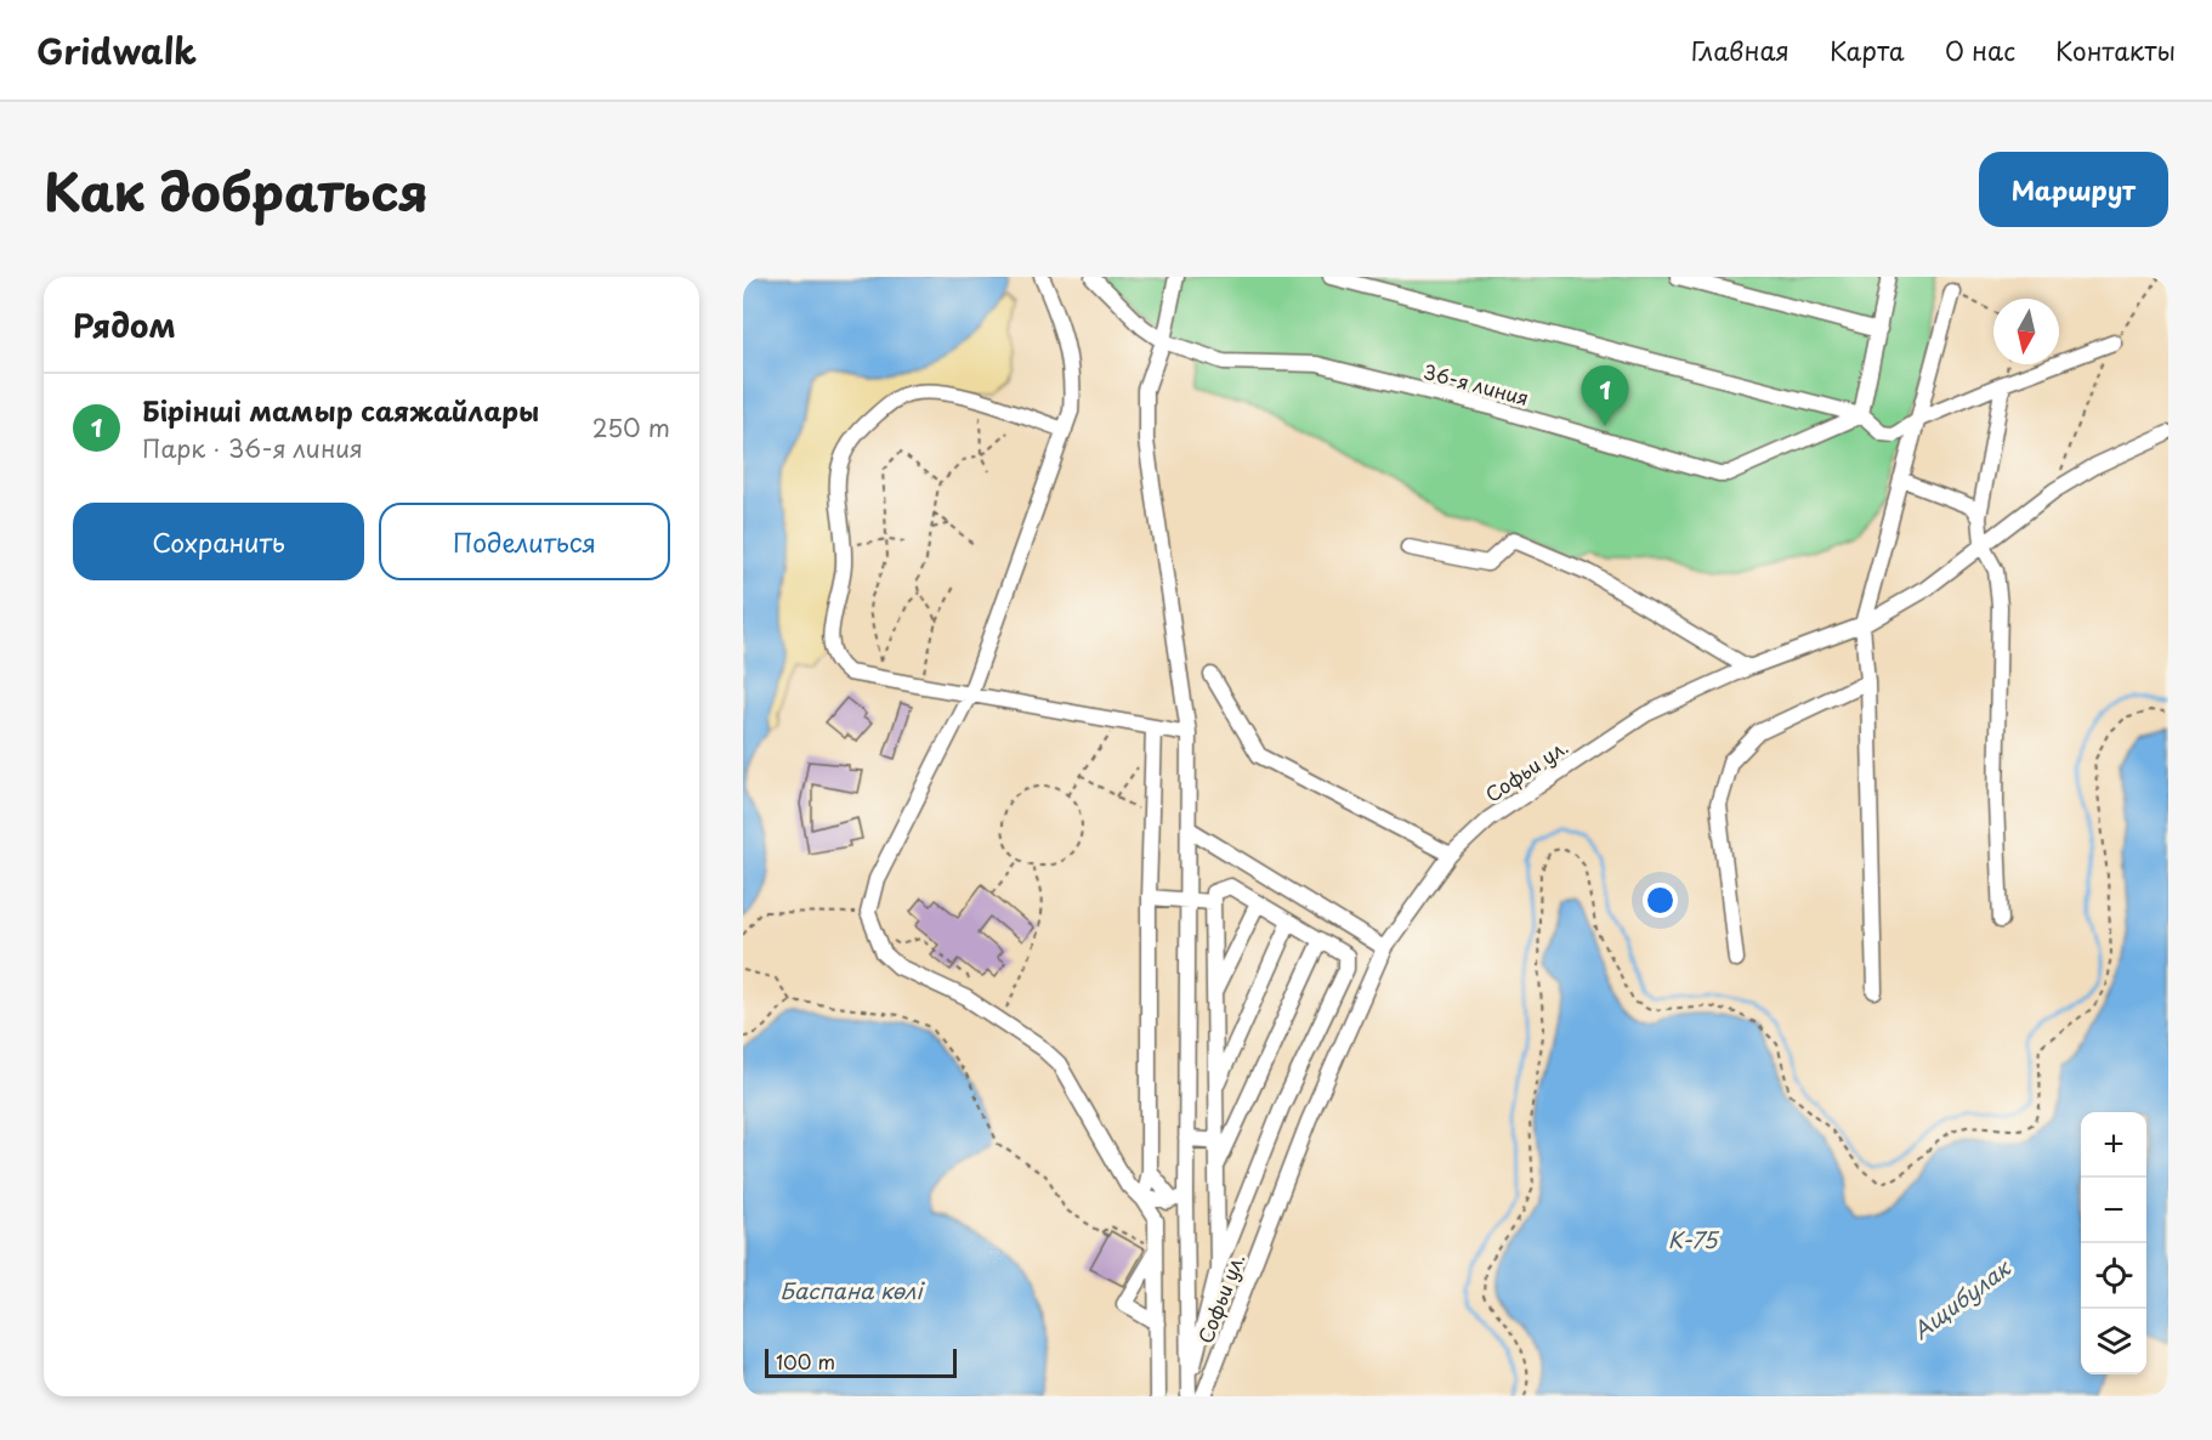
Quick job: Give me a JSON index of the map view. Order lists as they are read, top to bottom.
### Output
{
  "streets": {
    "street": ["36-я линия", "Софьи ул."]
  },
  "water": ["К-75", "Баспана көлі", "Ащибулак"],
  "scale_bar": "100 m",
  "north": "bottom",
  "page": {
    "header": "Gridwalk",
    "nav": [
      "Главная",
      "Карта",
      "О нас",
      "Контакты"
    ],
    "title": "Как добраться",
    "buttons": [
      "Маршрут",
      ["Сохранить", "Поделиться"]
    ],
    "heading": "Рядом",
    "pins": "1",
    "list": [
      {
        "mark": "1",
        "name": "Бірінші мамыр саяжайлары",
        "note": "Парк · 36-я линия",
        "value": "250 m"
      }
    ],
    "map_buttons": ["+", "−"],
    "scale": "100 m"
  }
}
